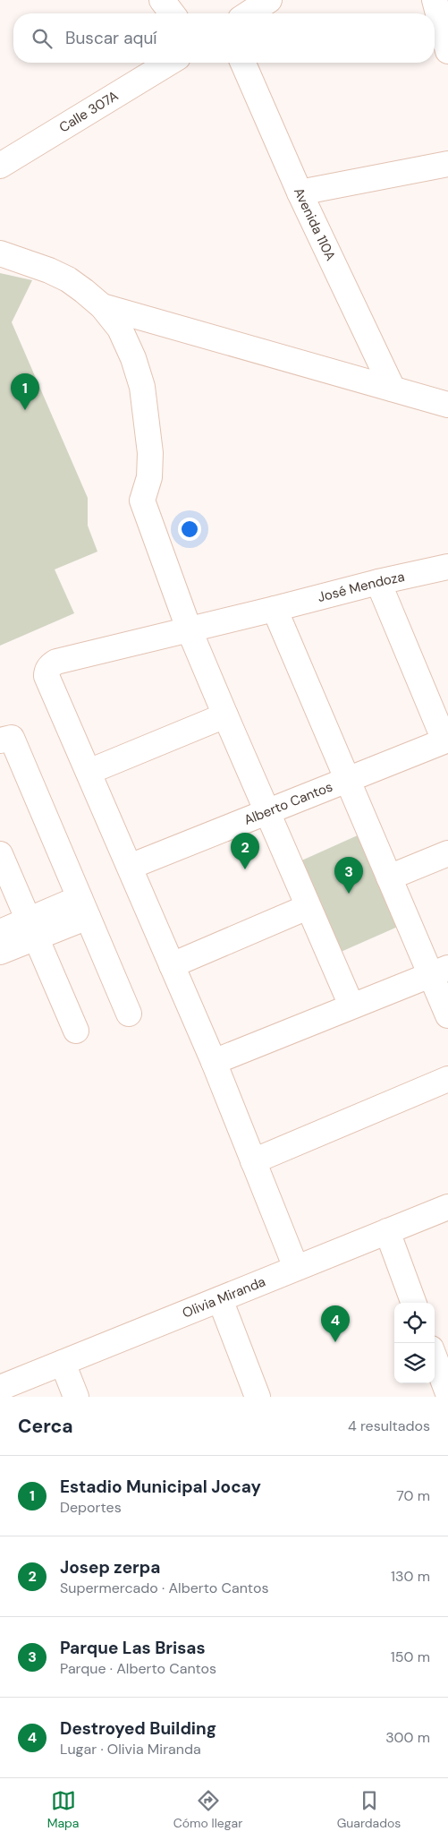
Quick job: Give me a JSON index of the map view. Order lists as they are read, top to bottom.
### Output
{
  "streets": {
    "street": [
      "Calle 307A",
      "Avenida 110A",
      "José Mendoza",
      "Alberto Cantos",
      "Olivia Miranda"
    ]
  },
  "page": {
    "search": "Buscar aquí",
    "pins": [
      "1",
      "2",
      "3",
      "4"
    ],
    "heading": ["Cerca", "4 resultados"],
    "list": [
      {
        "mark": "1",
        "name": "Estadio Municipal Jocay",
        "note": "Deportes",
        "value": "70 m"
      },
      {
        "mark": "2",
        "name": "Josep zerpa",
        "note": "Supermercado · Alberto Cantos",
        "value": "130 m"
      },
      {
        "mark": "3",
        "name": "Parque Las Brisas",
        "note": "Parque · Alberto Cantos",
        "value": "150 m"
      },
      {
        "mark": "4",
        "name": "Destroyed Building",
        "note": "Lugar · Olivia Miranda",
        "value": "300 m"
      }
    ],
    "nav": ["Mapa", "Cómo llegar", "Guardados"]
  }
}
